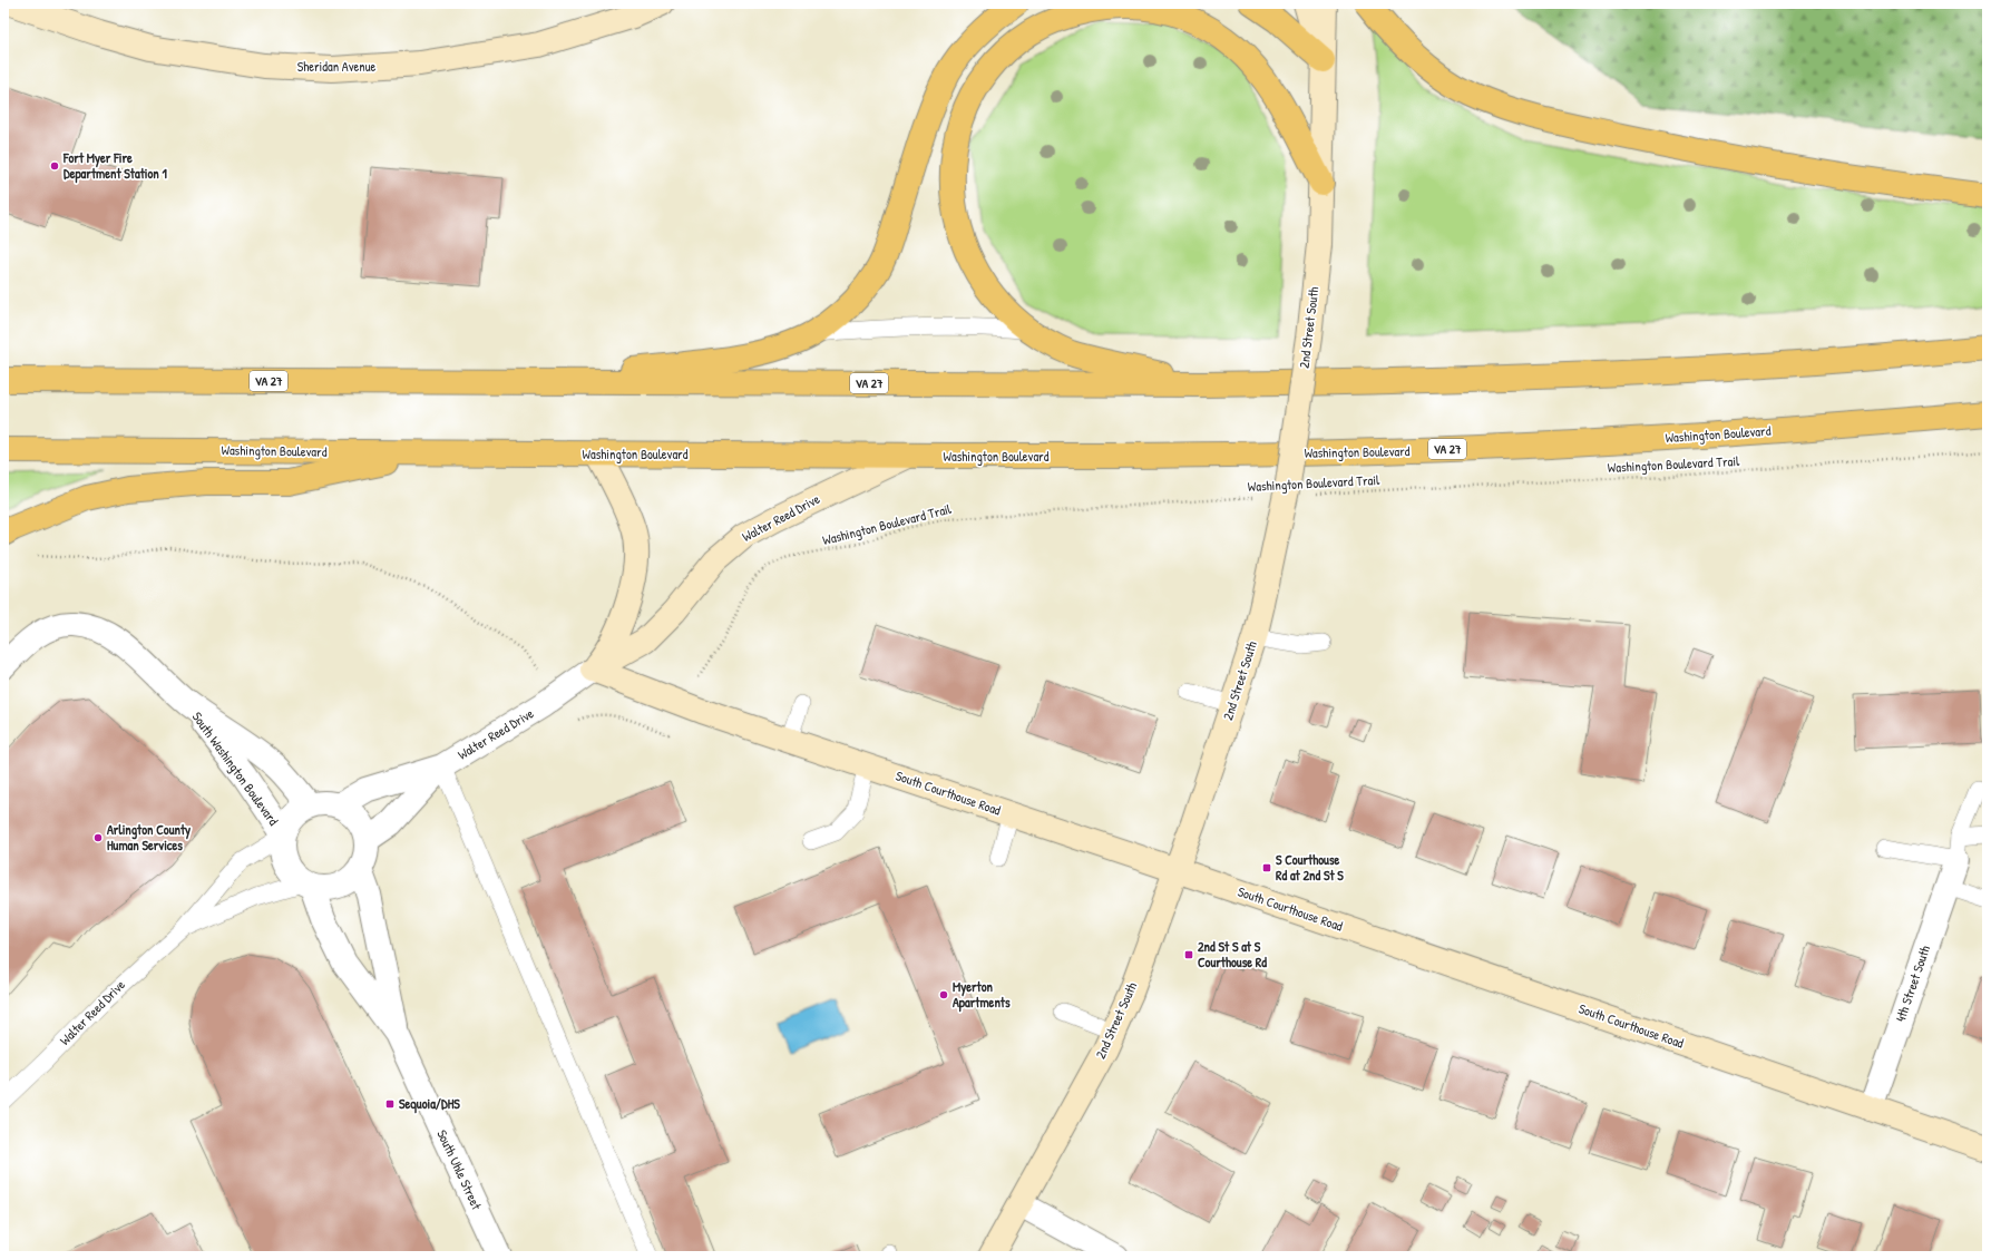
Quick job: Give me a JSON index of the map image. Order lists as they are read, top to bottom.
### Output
{
  "streets": {
    "highway": ["VA 27", "Washington Boulevard"],
    "street": [
      "Sheridan Avenue",
      "2nd Street South",
      "Walter Reed Drive",
      "South Washington Boulevard",
      "South Courthouse Road",
      "4th Street South",
      "South Uhle Street"
    ],
    "path": ["Washington Boulevard Trail"]
  },
  "crossings": [
    ["2nd Street South", "South Courthouse Road"],
    ["Washington Boulevard", "Walter Reed Drive"],
    ["Walter Reed Drive", "South Washington Boulevard"],
    ["Walter Reed Drive", "South Courthouse Road"],
    ["Walter Reed Drive", "South Uhle Street"],
    ["South Washington Boulevard", "South Uhle Street"],
    ["South Courthouse Road", "4th Street South"]
  ],
  "places": {
    "other": ["Fort Myer Fire Department Station 1", "Arlington County Human Services", "Myerton Apartments"],
    "transit": ["S Courthouse Rd at 2nd St S", "2nd St S at S Courthouse Rd", "Sequoia/DHS"]
  }
}
